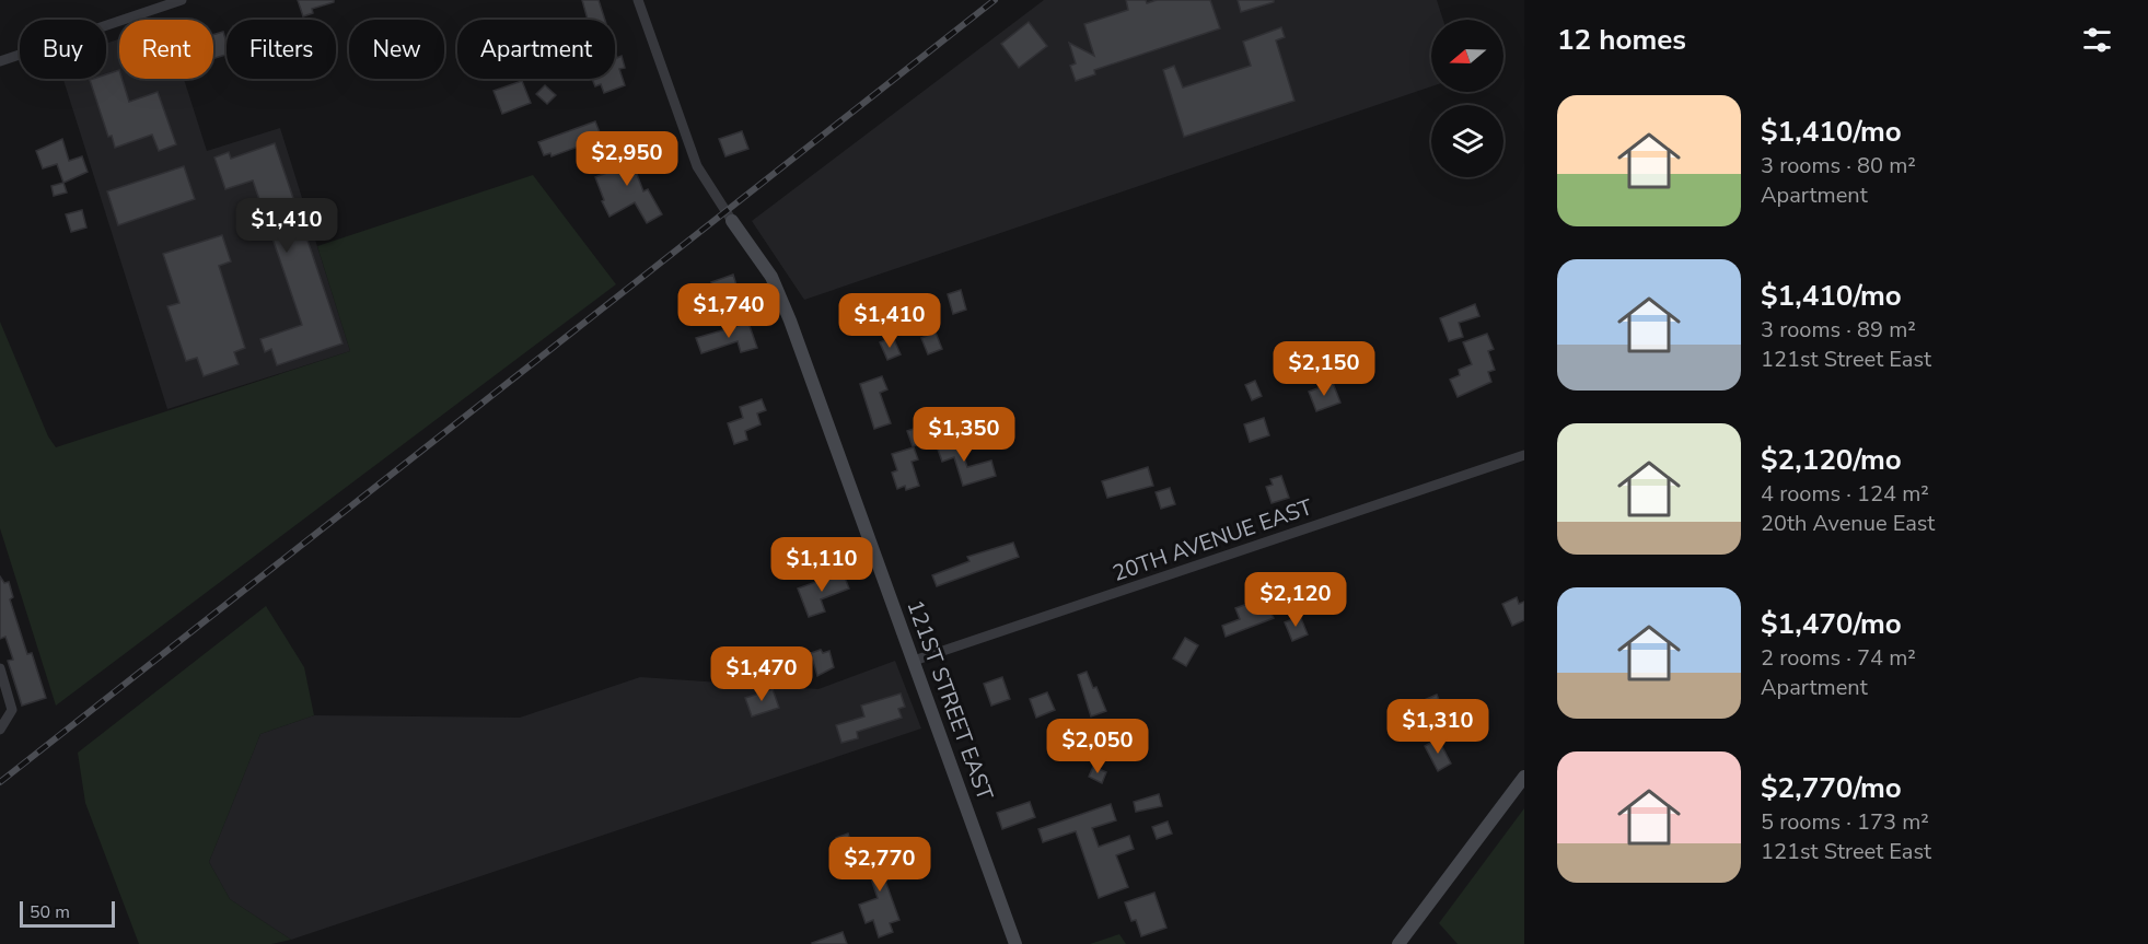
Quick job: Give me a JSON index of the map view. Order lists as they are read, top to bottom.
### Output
{
  "streets": {
    "street": ["20TH AVENUE EAST", "121ST STREET EAST"]
  },
  "crossings": [
    ["20TH AVENUE EAST", "121ST STREET EAST"]
  ],
  "scale_bar": "50 m",
  "north": "left",
  "page": {
    "heading": "12 homes",
    "chip": [
      "Buy",
      "Rent",
      "Filters",
      "New",
      "Apartment"
    ],
    "list": [
      {
        "name": "$1,410/mo",
        "note": "3 rooms · 80 m² · Apartment"
      },
      {
        "name": "$1,410/mo",
        "note": "3 rooms · 89 m² · 121st Street East"
      },
      {
        "name": "$2,120/mo",
        "note": "4 rooms · 124 m² · 20th Avenue East"
      },
      {
        "name": "$1,470/mo",
        "note": "2 rooms · 74 m² · Apartment"
      },
      {
        "name": "$2,770/mo",
        "note": "5 rooms · 173 m² · 121st Street East"
      }
    ],
    "price": [
      "$2,950",
      "$1,410",
      "$1,740",
      "$1,410",
      "$2,150",
      "$1,350",
      "$1,110",
      "$2,120",
      "$1,470",
      "$1,310",
      "$2,050",
      "$2,770"
    ],
    "scale": "50 m"
  }
}
